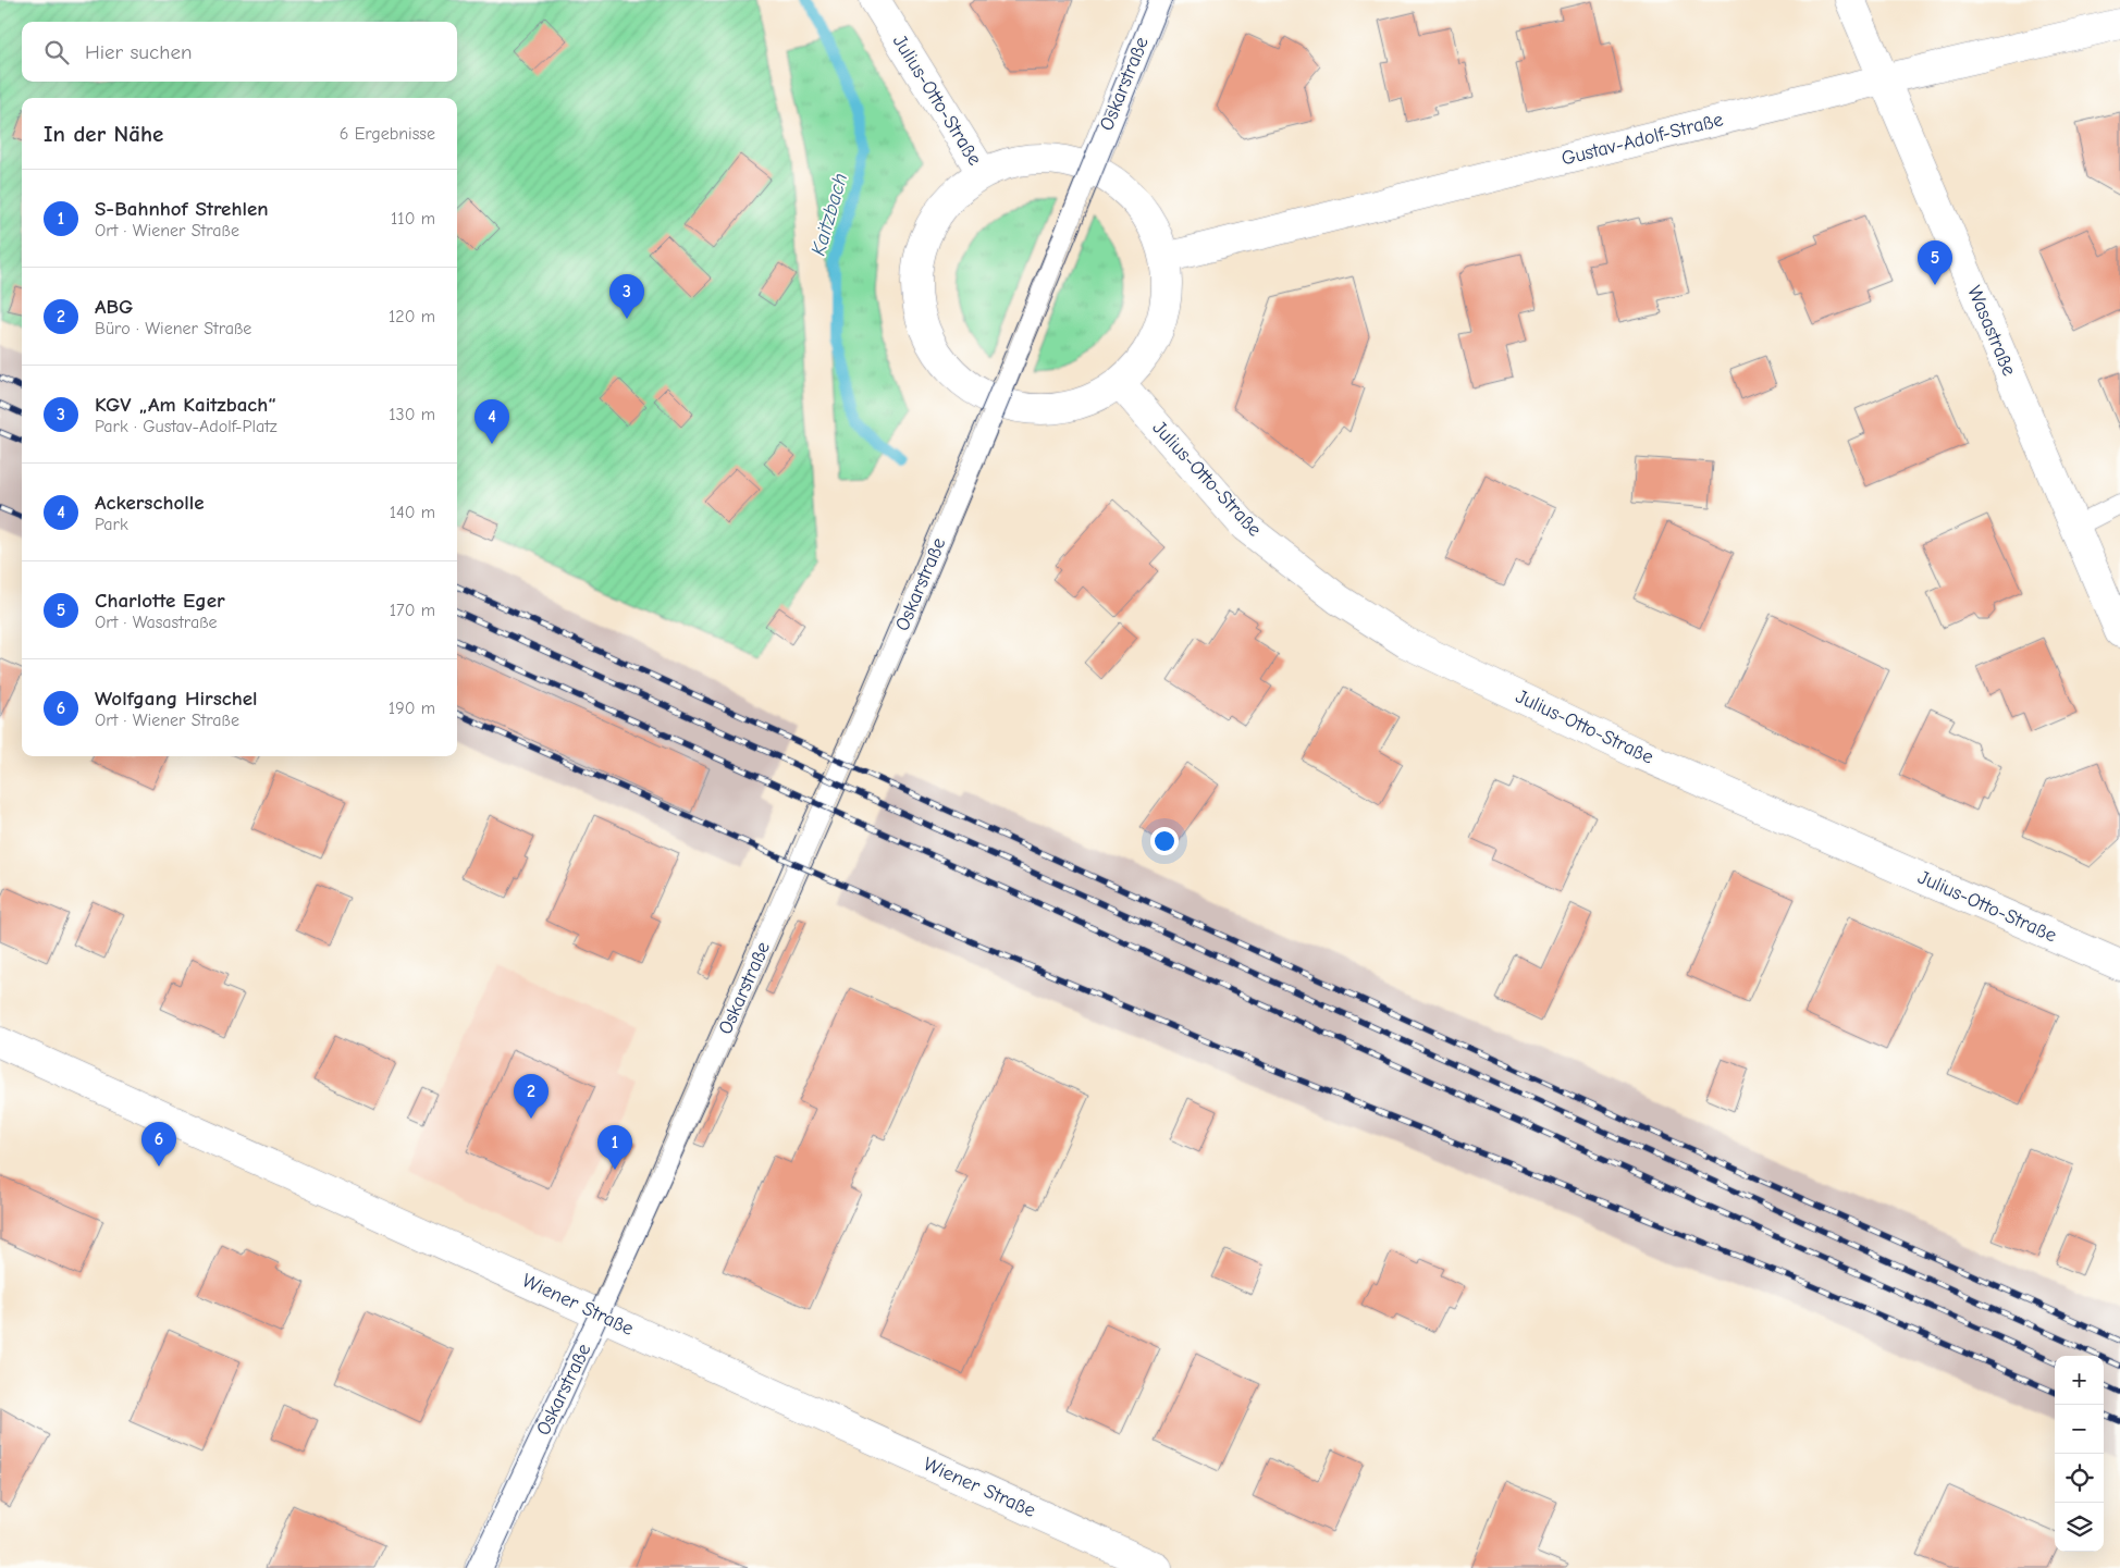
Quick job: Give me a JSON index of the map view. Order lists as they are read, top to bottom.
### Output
{
  "streets": {
    "street": [
      "Oskarstraße",
      "Julius-Otto-Straße",
      "Gustav-Adolf-Straße",
      "Wasastraße",
      "Wiener Straße"
    ]
  },
  "crossings": [
    ["Oskarstraße", "Wiener Straße"],
    ["Gustav-Adolf-Straße", "Wasastraße"]
  ],
  "water": ["Kaitzbach"],
  "page": {
    "search": "Hier suchen",
    "heading": ["In der Nähe", "6 Ergebnisse"],
    "list": [
      {
        "mark": "1",
        "name": "S-Bahnhof Strehlen",
        "note": "Ort · Wiener Straße",
        "value": "110 m"
      },
      {
        "mark": "2",
        "name": "ABG",
        "note": "Büro · Wiener Straße",
        "value": "120 m"
      },
      {
        "mark": "3",
        "name": "KGV „Am Kaitzbach“",
        "note": "Park · Gustav-Adolf-Platz",
        "value": "130 m"
      },
      {
        "mark": "4",
        "name": "Ackerscholle",
        "note": "Park",
        "value": "140 m"
      },
      {
        "mark": "5",
        "name": "Charlotte Eger",
        "note": "Ort · Wasastraße",
        "value": "170 m"
      },
      {
        "mark": "6",
        "name": "Wolfgang Hirschel",
        "note": "Ort · Wiener Straße",
        "value": "190 m"
      }
    ],
    "pins": [
      "5",
      "3",
      "4",
      "2",
      "6",
      "1"
    ],
    "map_buttons": ["+", "−"]
  }
}
